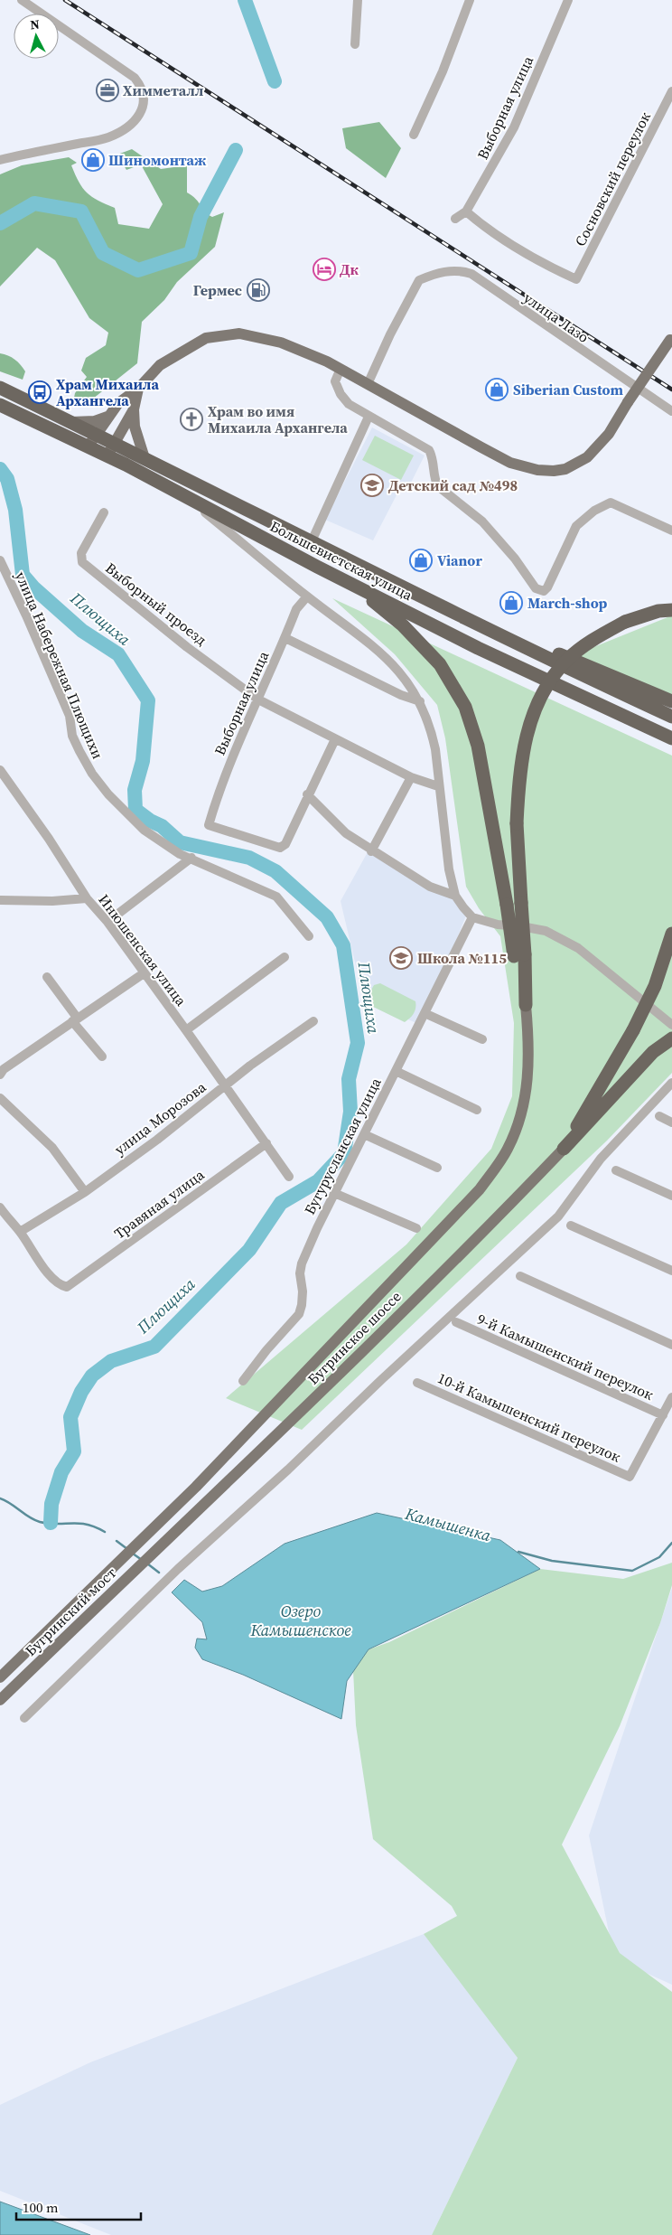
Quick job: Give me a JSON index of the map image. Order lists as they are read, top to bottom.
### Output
{
  "streets": {
    "highway": ["Большевистская улица"],
    "main road": ["Бугринское шоссе", "Бугринский мост"],
    "street": [
      "Выборная улица",
      "Сосновский переулок",
      "улица Лазо",
      "Выборный проезд",
      "улица Набережная Плющихи",
      "Инюшенская улица",
      "улица Морозова",
      "Бугурусланская улица",
      "Травяная улица",
      "9-й Камышенский переулок",
      "10-й Камышенский переулок"
    ]
  },
  "crossings": [
    ["Выборная улица", "Сосновский переулок"],
    ["Выборная улица", "Выборный проезд"],
    ["Инюшенская улица", "улица Морозова"],
    ["Инюшенская улица", "Травяная улица"],
    ["улица Морозова", "Травяная улица"],
    ["Бугринское шоссе", "Бугринский мост"],
    ["9-й Камышенский переулок", "10-й Камышенский переулок"]
  ],
  "water": ["Плющиха", "Камышенка", "Озеро Камышенское"],
  "places": {
    "office": ["Химметалл"],
    "shop": [
      "Шиномонтаж",
      "Siberian Custom",
      "Vianor",
      "March-shop"
    ],
    "hotel": ["Дк"],
    "fuel station": ["Гермес"],
    "bus stop": ["Храм Михаила Архангела"],
    "church": ["Храм во имя Михаила Архангела"],
    "school or university": ["Детский сад №498", "Школа №115"]
  },
  "scale_bar": "100 m",
  "north": "top"
}
